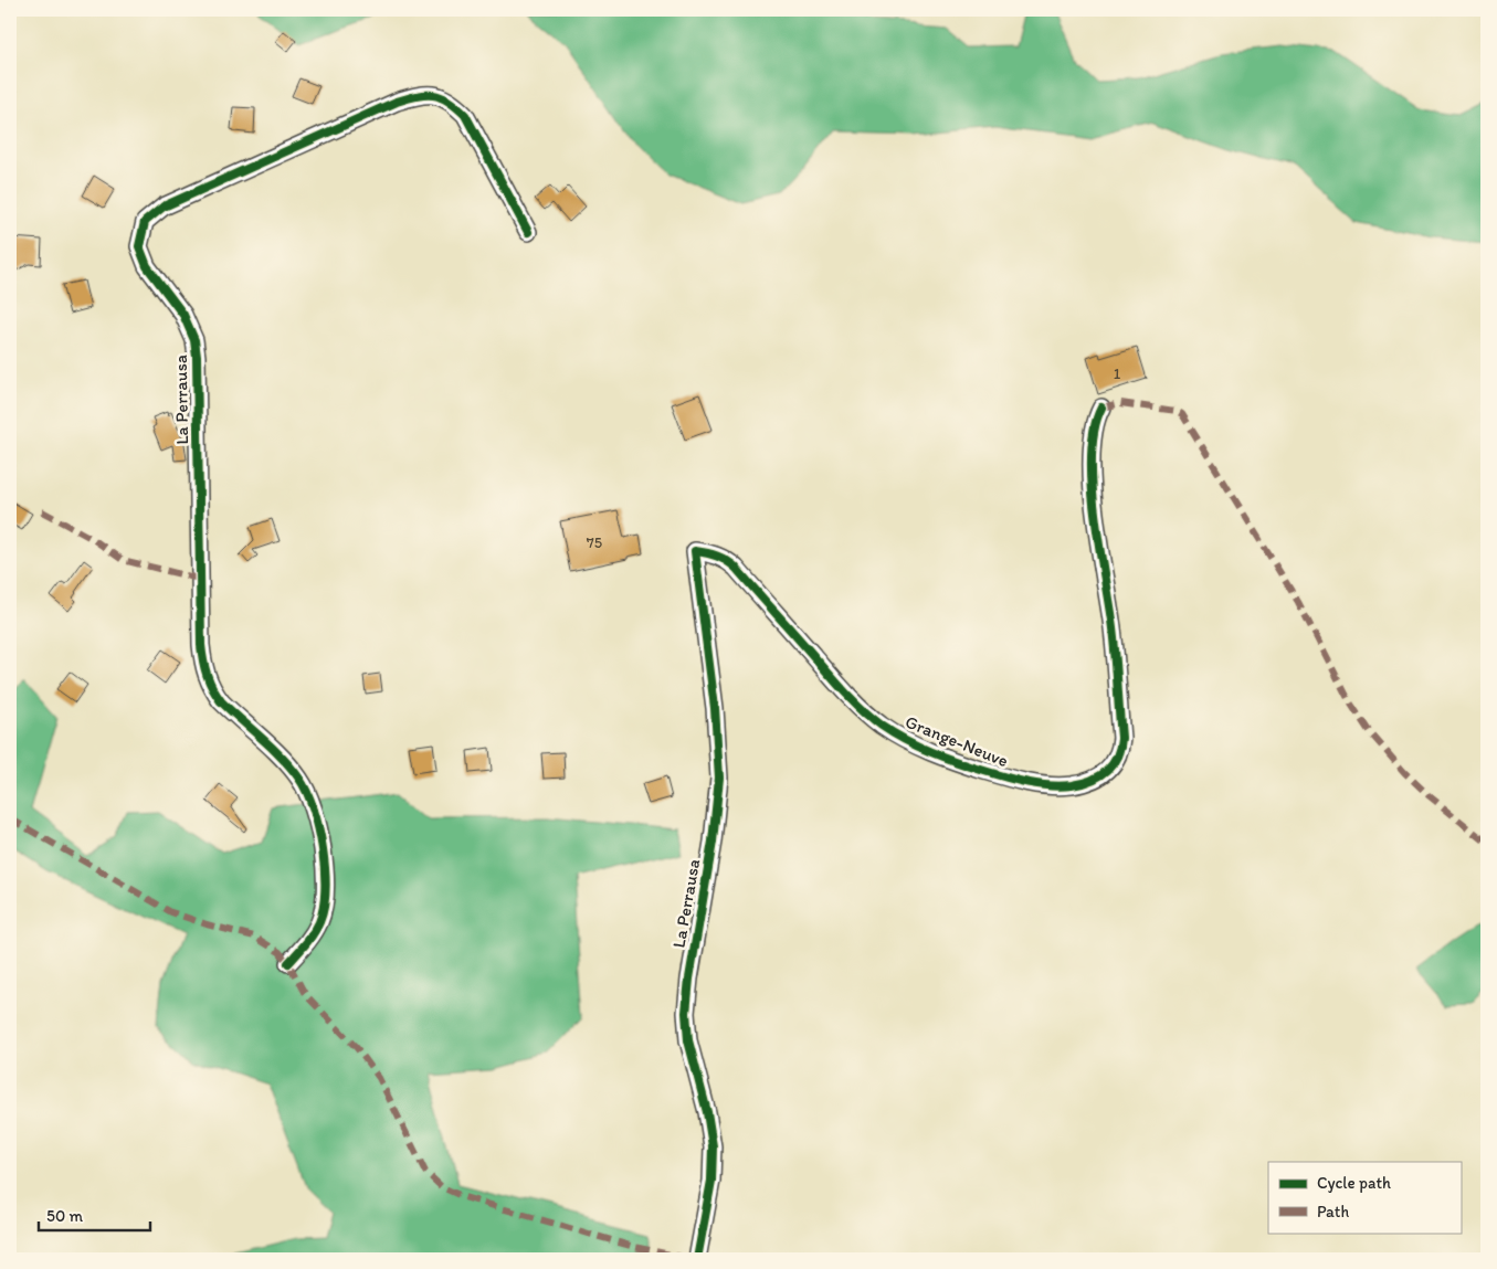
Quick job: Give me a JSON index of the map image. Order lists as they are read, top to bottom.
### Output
{
  "streets": {
    "street": ["La Perrausa", "Grange-Neuve"]
  },
  "crossings": [
    ["La Perrausa", "Grange-Neuve"]
  ],
  "house_numbers": ["1", "75"],
  "legend": ["Cycle path", "Path"],
  "scale_bar": "50 m"
}
